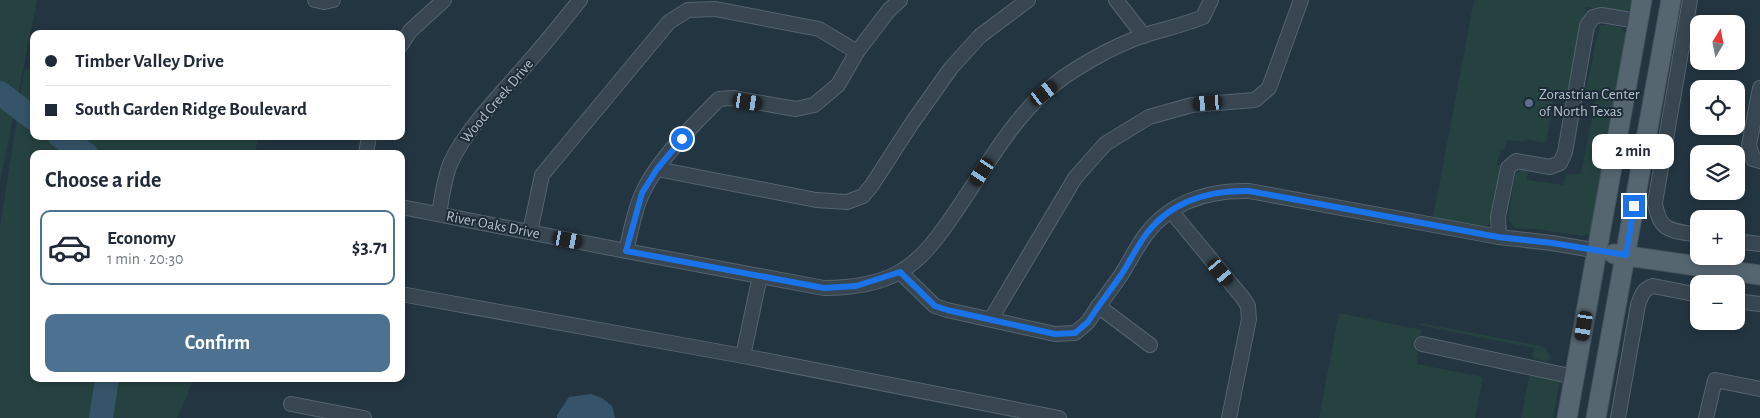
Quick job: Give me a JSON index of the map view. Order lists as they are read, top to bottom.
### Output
{
  "streets": {
    "street": ["Wood Creek Drive", "River Oaks Drive"]
  },
  "crossings": [
    ["Wood Creek Drive", "River Oaks Drive"]
  ],
  "places": ["Zorastrian Center of North Texas"],
  "north": "top",
  "page": {
    "map_buttons": ["+", "−"],
    "banner": ["Timber Valley Drive", "South Garden Ridge Boulevard"],
    "bubble": "2 min",
    "heading": "Choose a ride",
    "list": [
      {
        "name": "Economy",
        "note": "1 min · 20:30",
        "value": "$3.71"
      }
    ],
    "buttons": "Confirm"
  }
}
